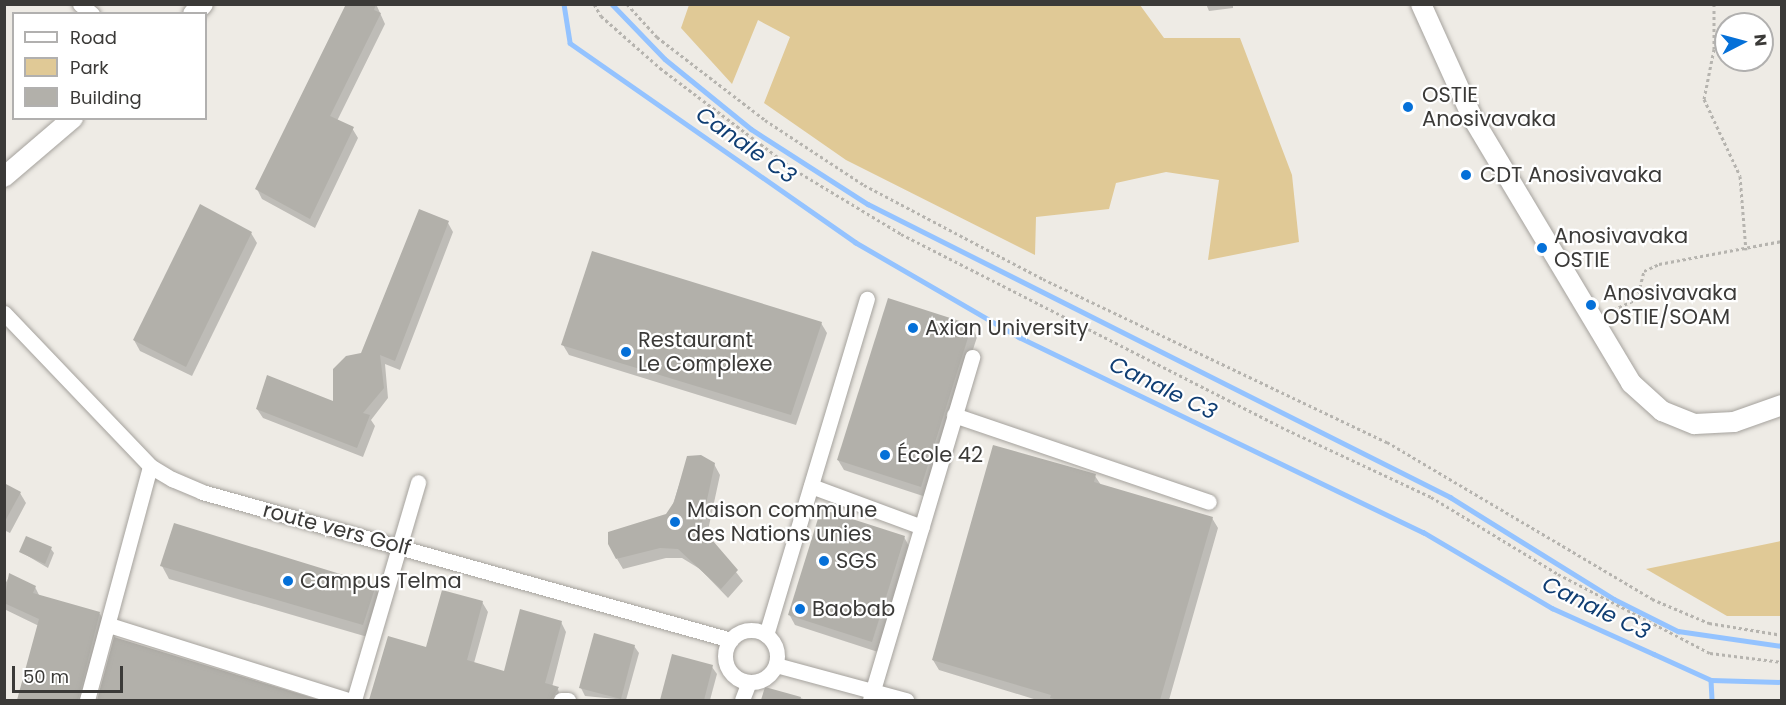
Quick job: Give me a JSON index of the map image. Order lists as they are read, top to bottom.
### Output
{
  "streets": {
    "lane": ["route vers Golf"]
  },
  "water": ["Canale C3"],
  "places": [
    "OSTIE Anosivavaka",
    "CDT Anosivavaka",
    "Anosivavaka OSTIE",
    "Anosivavaka OSTIE/SOAM",
    "Axian University",
    "Restaurant Le Complexe",
    "École 42",
    "Maison commune des Nations unies",
    "SGS",
    "Campus Telma",
    "Baobab"
  ],
  "legend": ["Road", "Park", "Building"],
  "scale_bar": "50 m",
  "north": "right"
}
